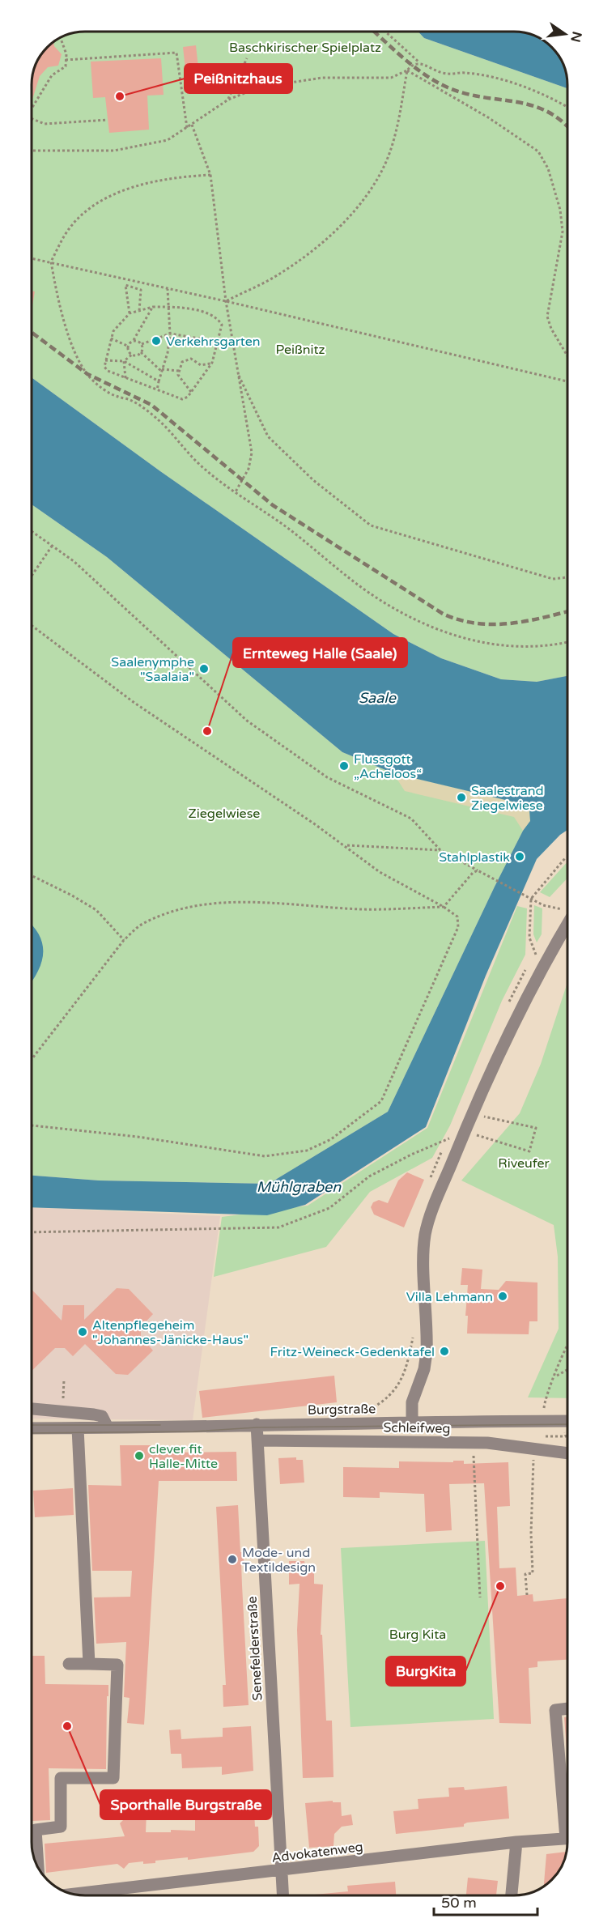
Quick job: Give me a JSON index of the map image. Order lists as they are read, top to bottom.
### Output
{
  "streets": {
    "street": [
      "Burgstraße",
      "Schleifweg",
      "Senefelderstraße",
      "Advokatenweg"
    ]
  },
  "crossings": [
    ["Burgstraße", "Senefelderstraße"],
    ["Schleifweg", "Senefelderstraße"],
    ["Senefelderstraße", "Advokatenweg"]
  ],
  "water": ["Saale", "Mühlgraben"],
  "parks": [
    "Baschkirischer Spielplatz",
    "Peißnitz",
    "Ziegelwiese",
    "Riveufer",
    "Burg Kita"
  ],
  "places": [
    "Peißnitzhaus",
    "Verkehrsgarten",
    "Saalenymphe \"Saalaia\"",
    "Ernteweg Halle (Saale)",
    "Flussgott „Acheloos“",
    "Saalestrand Ziegelwiese",
    "Stahlplastik",
    "Villa Lehmann",
    "Altenpflegeheim \"Johannes-Jänicke-Haus\"",
    "Fritz-Weineck-Gedenktafel",
    "clever fit Halle-Mitte",
    "Mode- und Textildesign",
    "BurgKita",
    "Sporthalle Burgstraße"
  ],
  "scale_bar": "50 m",
  "north": "right"
}
